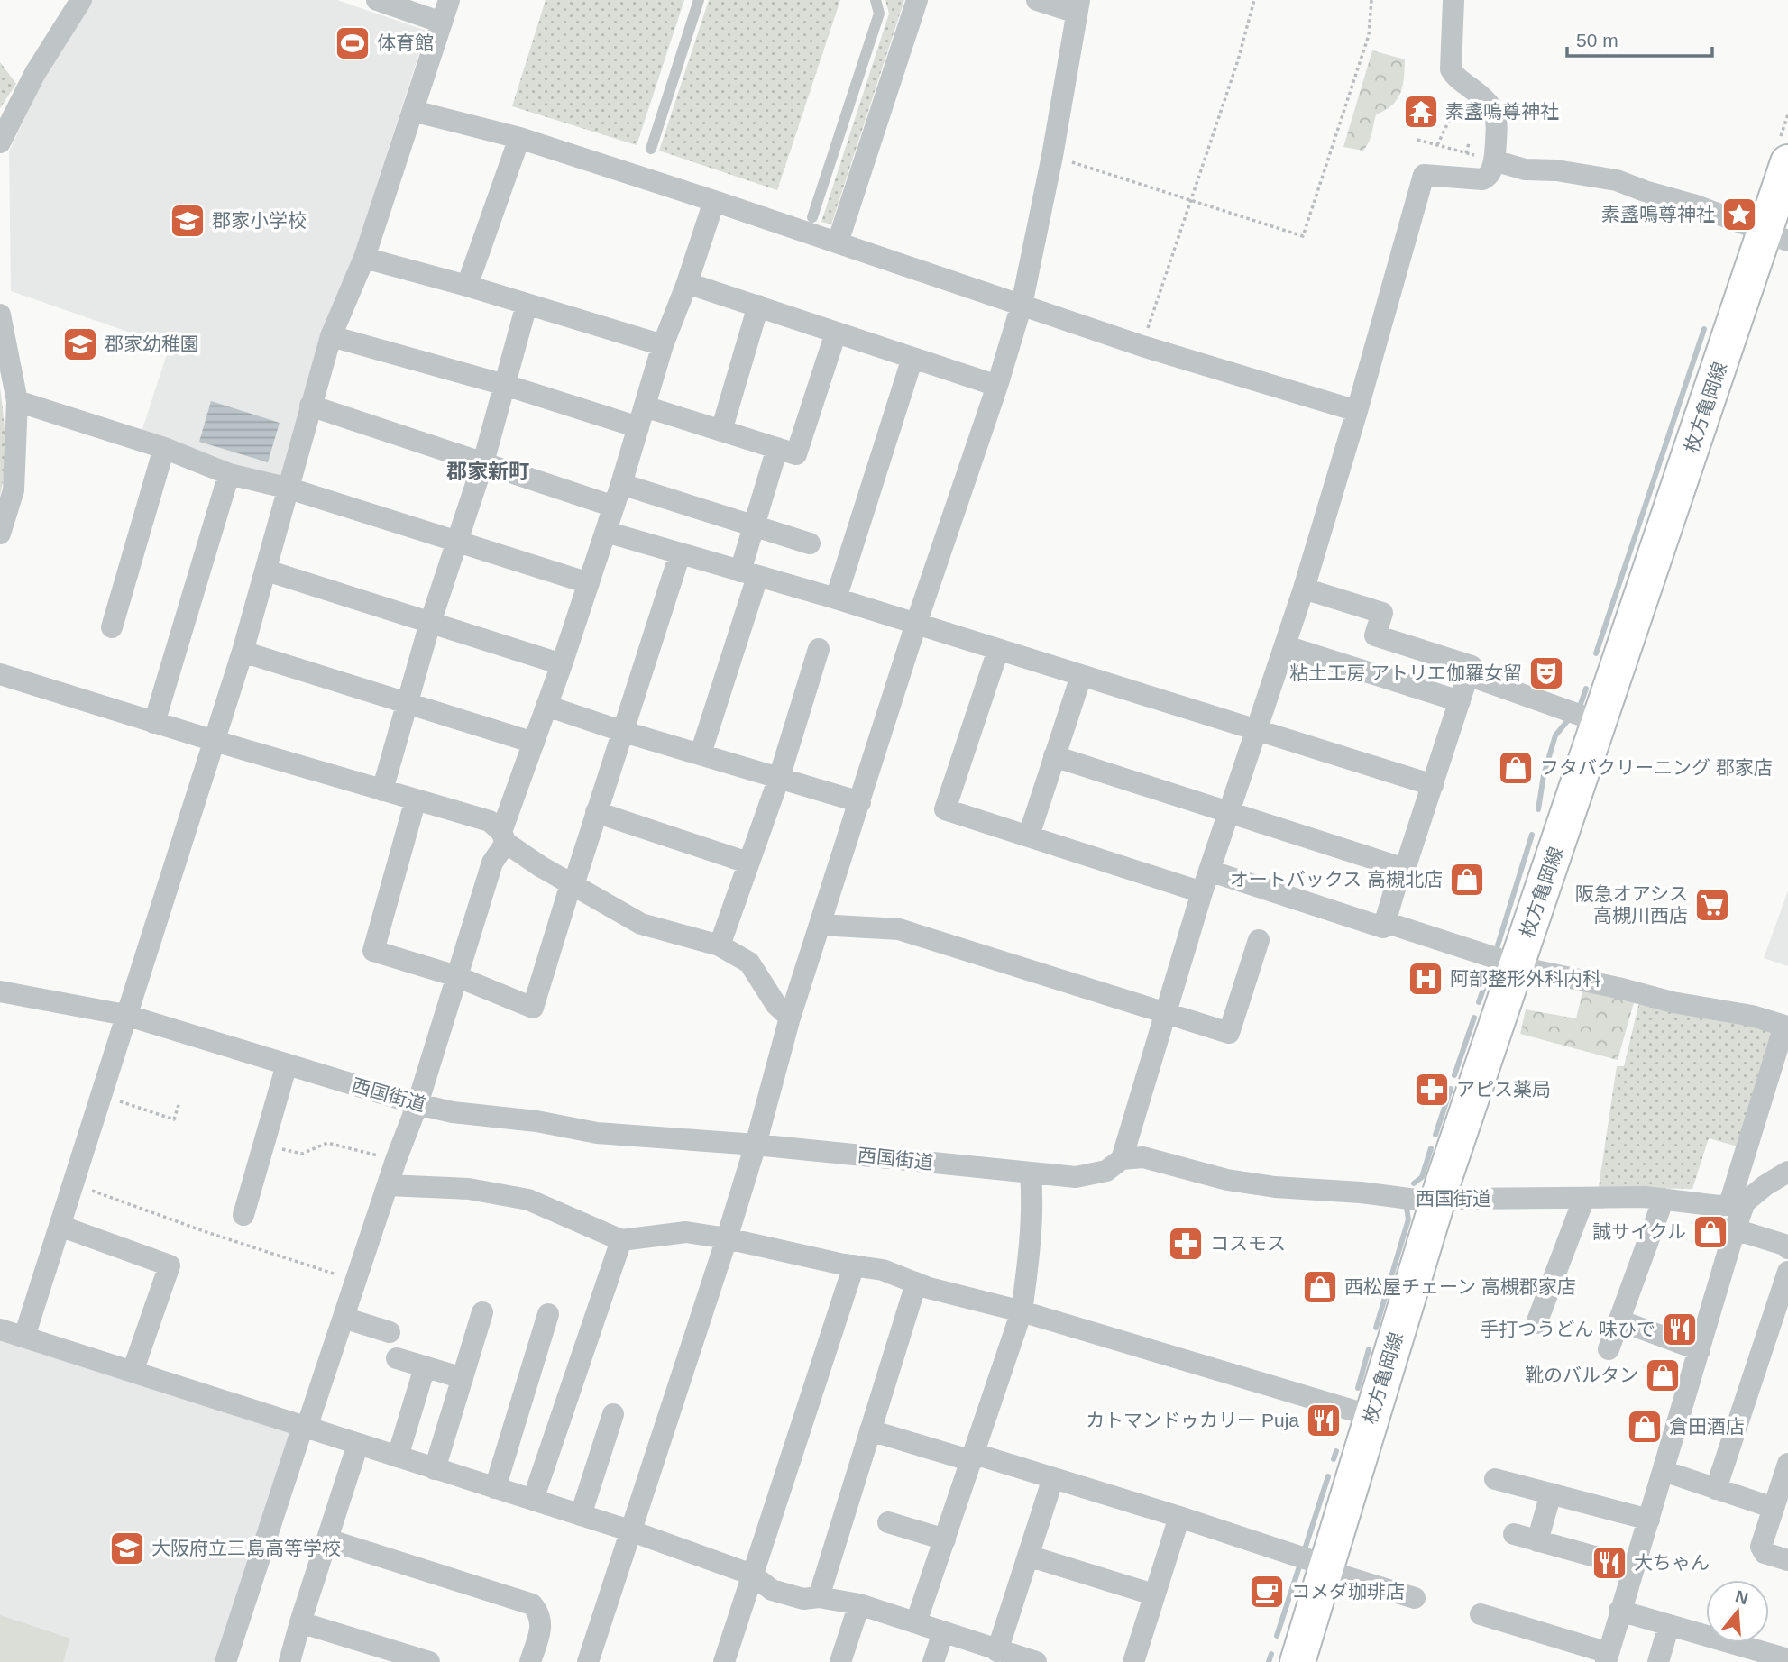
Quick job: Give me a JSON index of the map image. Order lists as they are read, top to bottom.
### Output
{
  "streets": {
    "main road": ["枚方亀岡線"],
    "street": ["西国街道"]
  },
  "crossings": [
    ["枚方亀岡線", "西国街道"]
  ],
  "districts": ["郡家新町"],
  "places": {
    "sports": ["体育館"],
    "temple": ["素盞嗚尊神社"],
    "place": ["素盞鳴尊神社"],
    "school or university": ["郡家小学校", "郡家幼稚園", "大阪府立三島高等学校"],
    "theatre": ["粘土工房 アトリエ伽羅女留"],
    "shop": [
      "フタバクリーニング 郡家店",
      "オートバックス 高槻北店",
      "誠サイクル",
      "西松屋チェーン 高槻郡家店",
      "靴のバルタン",
      "倉田酒店"
    ],
    "supermarket": ["阪急オアシス 高槻川西店"],
    "hospital": ["阿部整形外科内科"],
    "pharmacy": ["アピス薬局", "コスモス"],
    "restaurant": ["手打つうどん 味ひで", "カトマンドゥカリー Puja", "大ちゃん"],
    "cafe": ["コメダ珈琲店"]
  },
  "scale_bar": "50 m",
  "north": "top"
}
